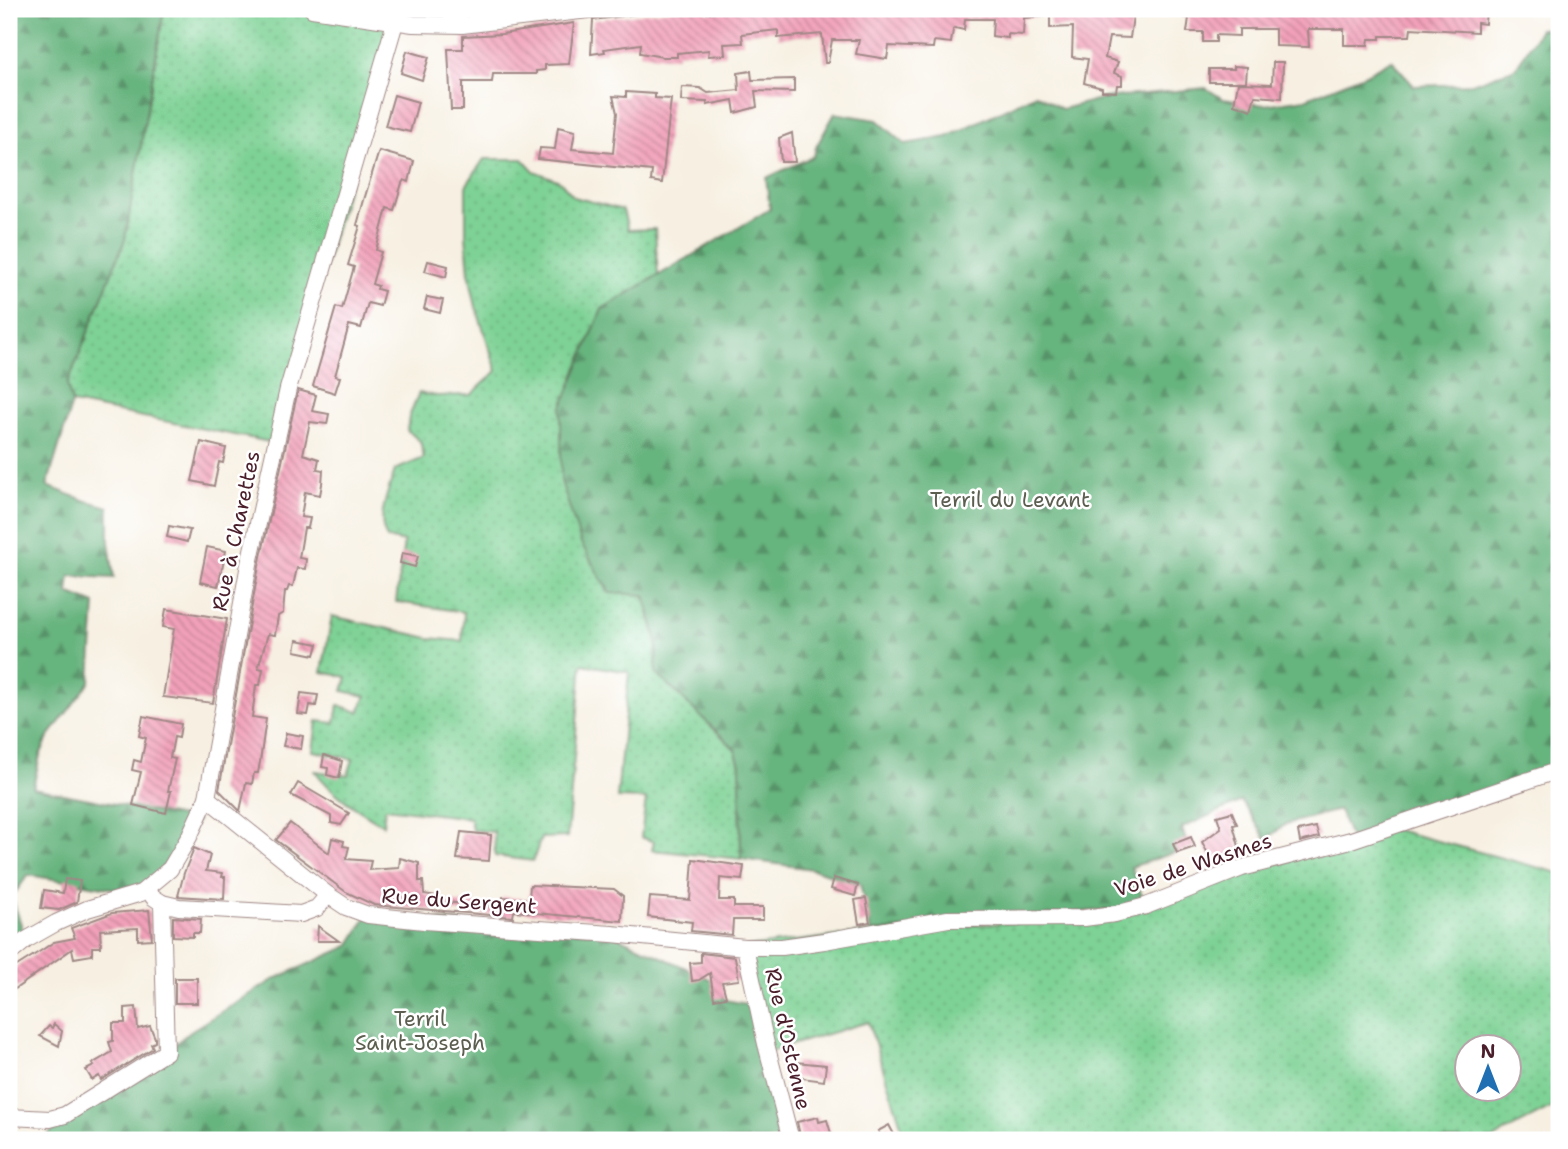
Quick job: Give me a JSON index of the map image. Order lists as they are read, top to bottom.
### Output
{
  "streets": {
    "street": [
      "Rue à Charettes",
      "Voie de Wasmes",
      "Rue du Sergent",
      "Rue d'Ostenne"
    ]
  },
  "crossings": [
    ["Rue à Charettes", "Rue du Sergent"],
    ["Voie de Wasmes", "Rue du Sergent"],
    ["Voie de Wasmes", "Rue d'Ostenne"],
    ["Rue du Sergent", "Rue d'Ostenne"]
  ],
  "parks": ["Terril du Levant", "Terril Saint-Joseph"],
  "north": "top"
}
